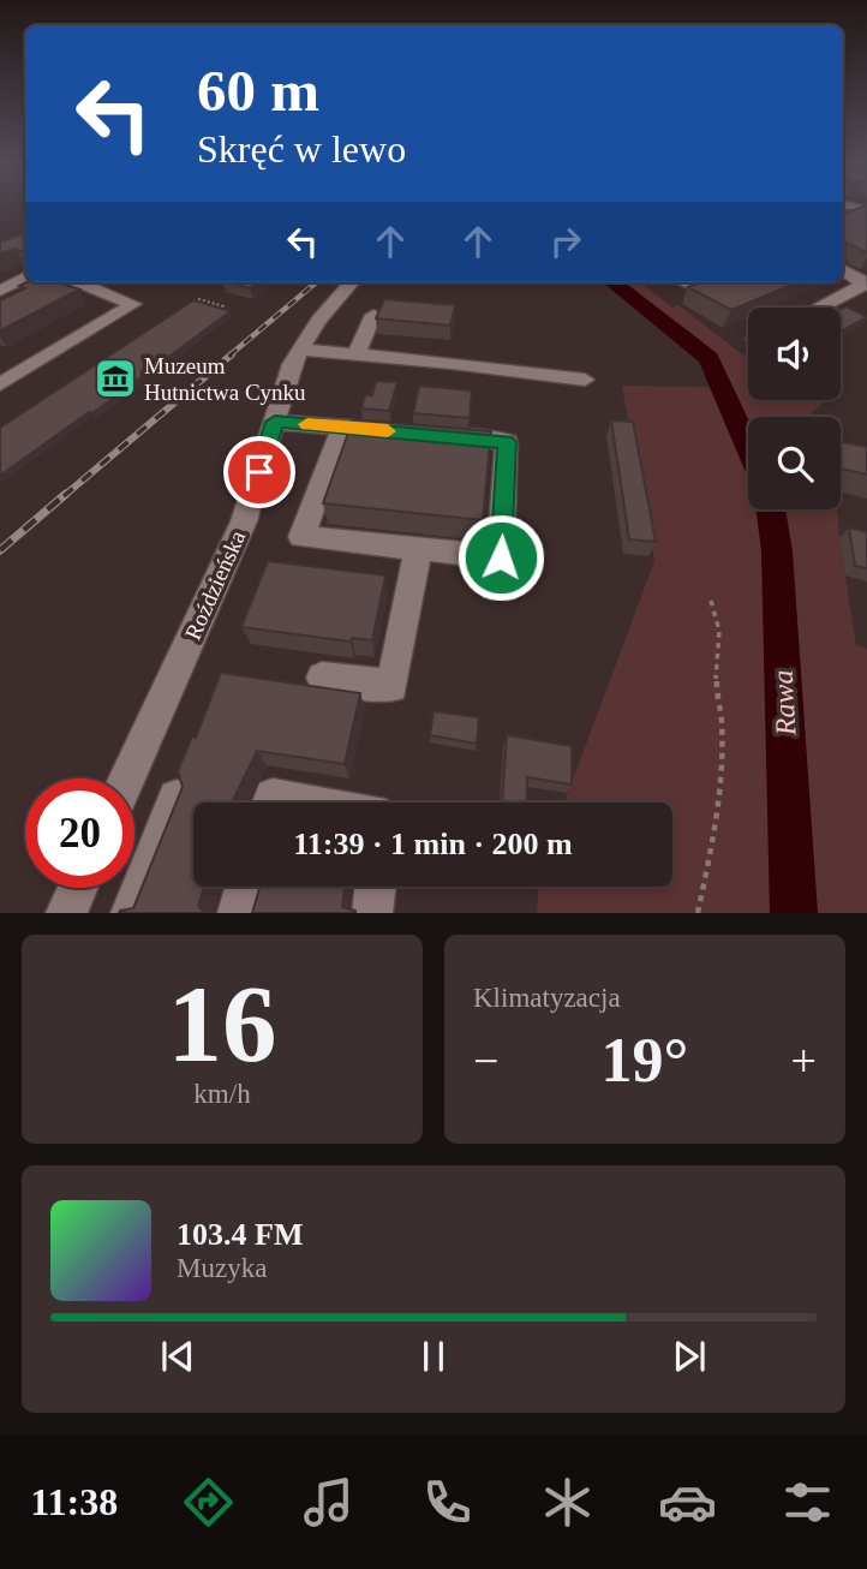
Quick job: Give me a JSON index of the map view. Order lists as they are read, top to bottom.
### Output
{
  "streets": {
    "street": ["Roździeńska"]
  },
  "water": ["Rawa"],
  "places": {
    "museum": ["Muzeum Hutnictwa Cynku"]
  },
  "page": {
    "turn": ["60 m", "Skręć w lewo"],
    "limit": "20",
    "trip": "11:39 · 1 min · 200 m",
    "tile": [
      ["16", "km/h"],
      "Klimatyzacja"
    ],
    "heat": ["−", "19°", "+"],
    "song": ["103.4 FM", "Muzyka"],
    "tabs": "11:38"
  }
}
